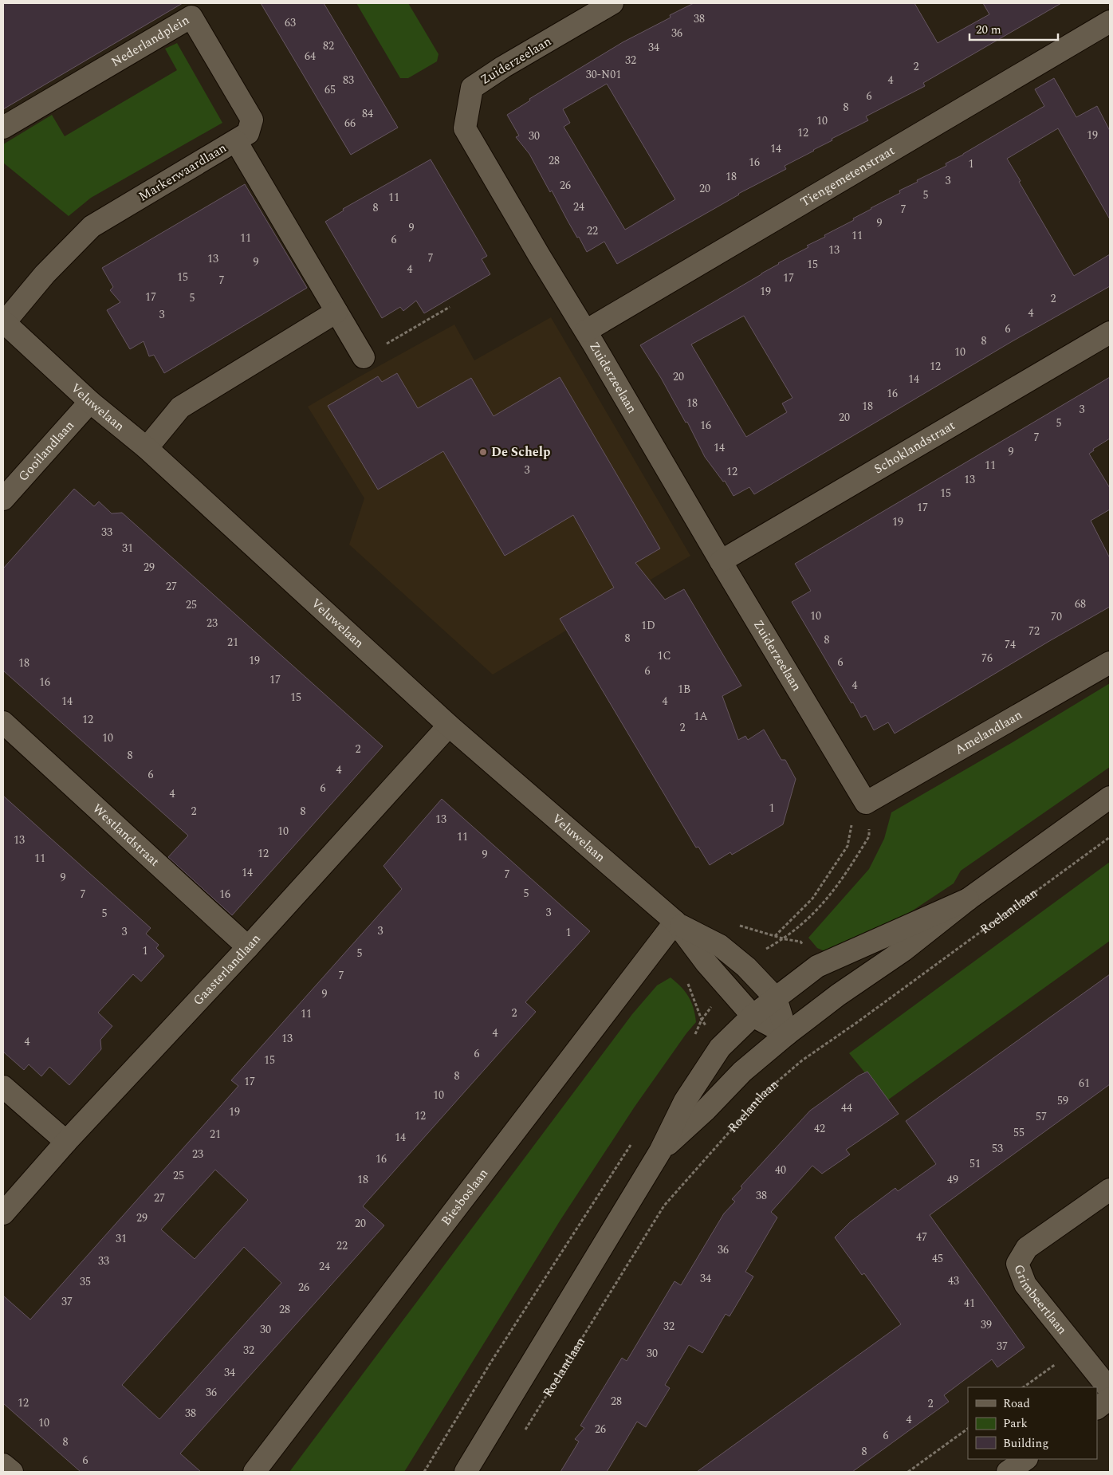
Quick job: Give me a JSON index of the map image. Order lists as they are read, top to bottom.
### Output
{
  "streets": {
    "street": [
      "Nederlandplein",
      "Zuiderzeelaan",
      "Markerwaardlaan",
      "Tiengemetenstraat",
      "Veluwelaan",
      "Schoklandstraat",
      "Gooilandlaan",
      "Amelandlaan",
      "Westlandstraat",
      "Gaasterlandlaan",
      "Biesboslaan",
      "Grimbeertlaan"
    ],
    "path": ["Roelantlaan"]
  },
  "crossings": [
    ["Nederlandplein", "Markerwaardlaan"],
    ["Zuiderzeelaan", "Tiengemetenstraat"],
    ["Zuiderzeelaan", "Schoklandstraat"],
    ["Zuiderzeelaan", "Amelandlaan"],
    ["Markerwaardlaan", "Veluwelaan"],
    ["Veluwelaan", "Gooilandlaan"],
    ["Veluwelaan", "Gaasterlandlaan"],
    ["Veluwelaan", "Biesboslaan"],
    ["Westlandstraat", "Gaasterlandlaan"]
  ],
  "places": ["De Schelp"],
  "house_numbers": [
    "38",
    "63",
    "36",
    "82",
    "34",
    "64",
    "32",
    "2",
    "30-N01",
    "83",
    "4",
    "65",
    "6",
    "8",
    "84",
    "10",
    "66",
    "12",
    "19",
    "30",
    "14",
    "28",
    "16",
    "1",
    "18",
    "3",
    "26",
    "20",
    "5",
    "11",
    "24",
    "8",
    "7",
    "9",
    "9",
    "22",
    "11",
    "11",
    "6",
    "13",
    "7",
    "13",
    "9",
    "15",
    "4",
    "15",
    "17",
    "7",
    "19",
    "17",
    "5",
    "2",
    "4",
    "3",
    "6",
    "8",
    "10",
    "12",
    "20",
    "14",
    "16",
    "18",
    "18",
    "3",
    "20",
    "5",
    "16",
    "7",
    "14",
    "9",
    "11",
    "3",
    "12",
    "13",
    "15",
    "17",
    "19",
    "33",
    "31",
    "29",
    "27",
    "68",
    "25",
    "10",
    "70",
    "23",
    "1D",
    "72",
    "8",
    "8",
    "21",
    "74",
    "1C",
    "76",
    "19",
    "6",
    "18",
    "6",
    "17",
    "16",
    "4",
    "1B",
    "15",
    "14",
    "4",
    "1A",
    "12",
    "2",
    "10",
    "2",
    "8",
    "4",
    "6",
    "6",
    "4",
    "1",
    "2",
    "8",
    "13",
    "10",
    "11",
    "13",
    "12",
    "9",
    "11",
    "14",
    "7",
    "9",
    "5",
    "7",
    "16",
    "3",
    "5",
    "3",
    "3",
    "1",
    "1",
    "5",
    "7",
    "9",
    "2",
    "11",
    "4",
    "13",
    "4",
    "6",
    "15",
    "8",
    "17",
    "61",
    "10",
    "59",
    "44",
    "19",
    "12",
    "57",
    "42",
    "55",
    "21",
    "14",
    "53",
    "23",
    "16",
    "51",
    "40",
    "25",
    "18",
    "49",
    "38",
    "27",
    "29",
    "20",
    "47",
    "31",
    "22",
    "36",
    "45",
    "33",
    "24",
    "34",
    "43",
    "35",
    "26",
    "37",
    "41",
    "28",
    "39",
    "32",
    "30",
    "37",
    "32",
    "30",
    "34",
    "36",
    "28",
    "12",
    "2",
    "38",
    "4",
    "10",
    "26",
    "6",
    "8",
    "8",
    "6"
  ],
  "legend": ["Road", "Park", "Building"],
  "scale_bar": "20 m"
}
